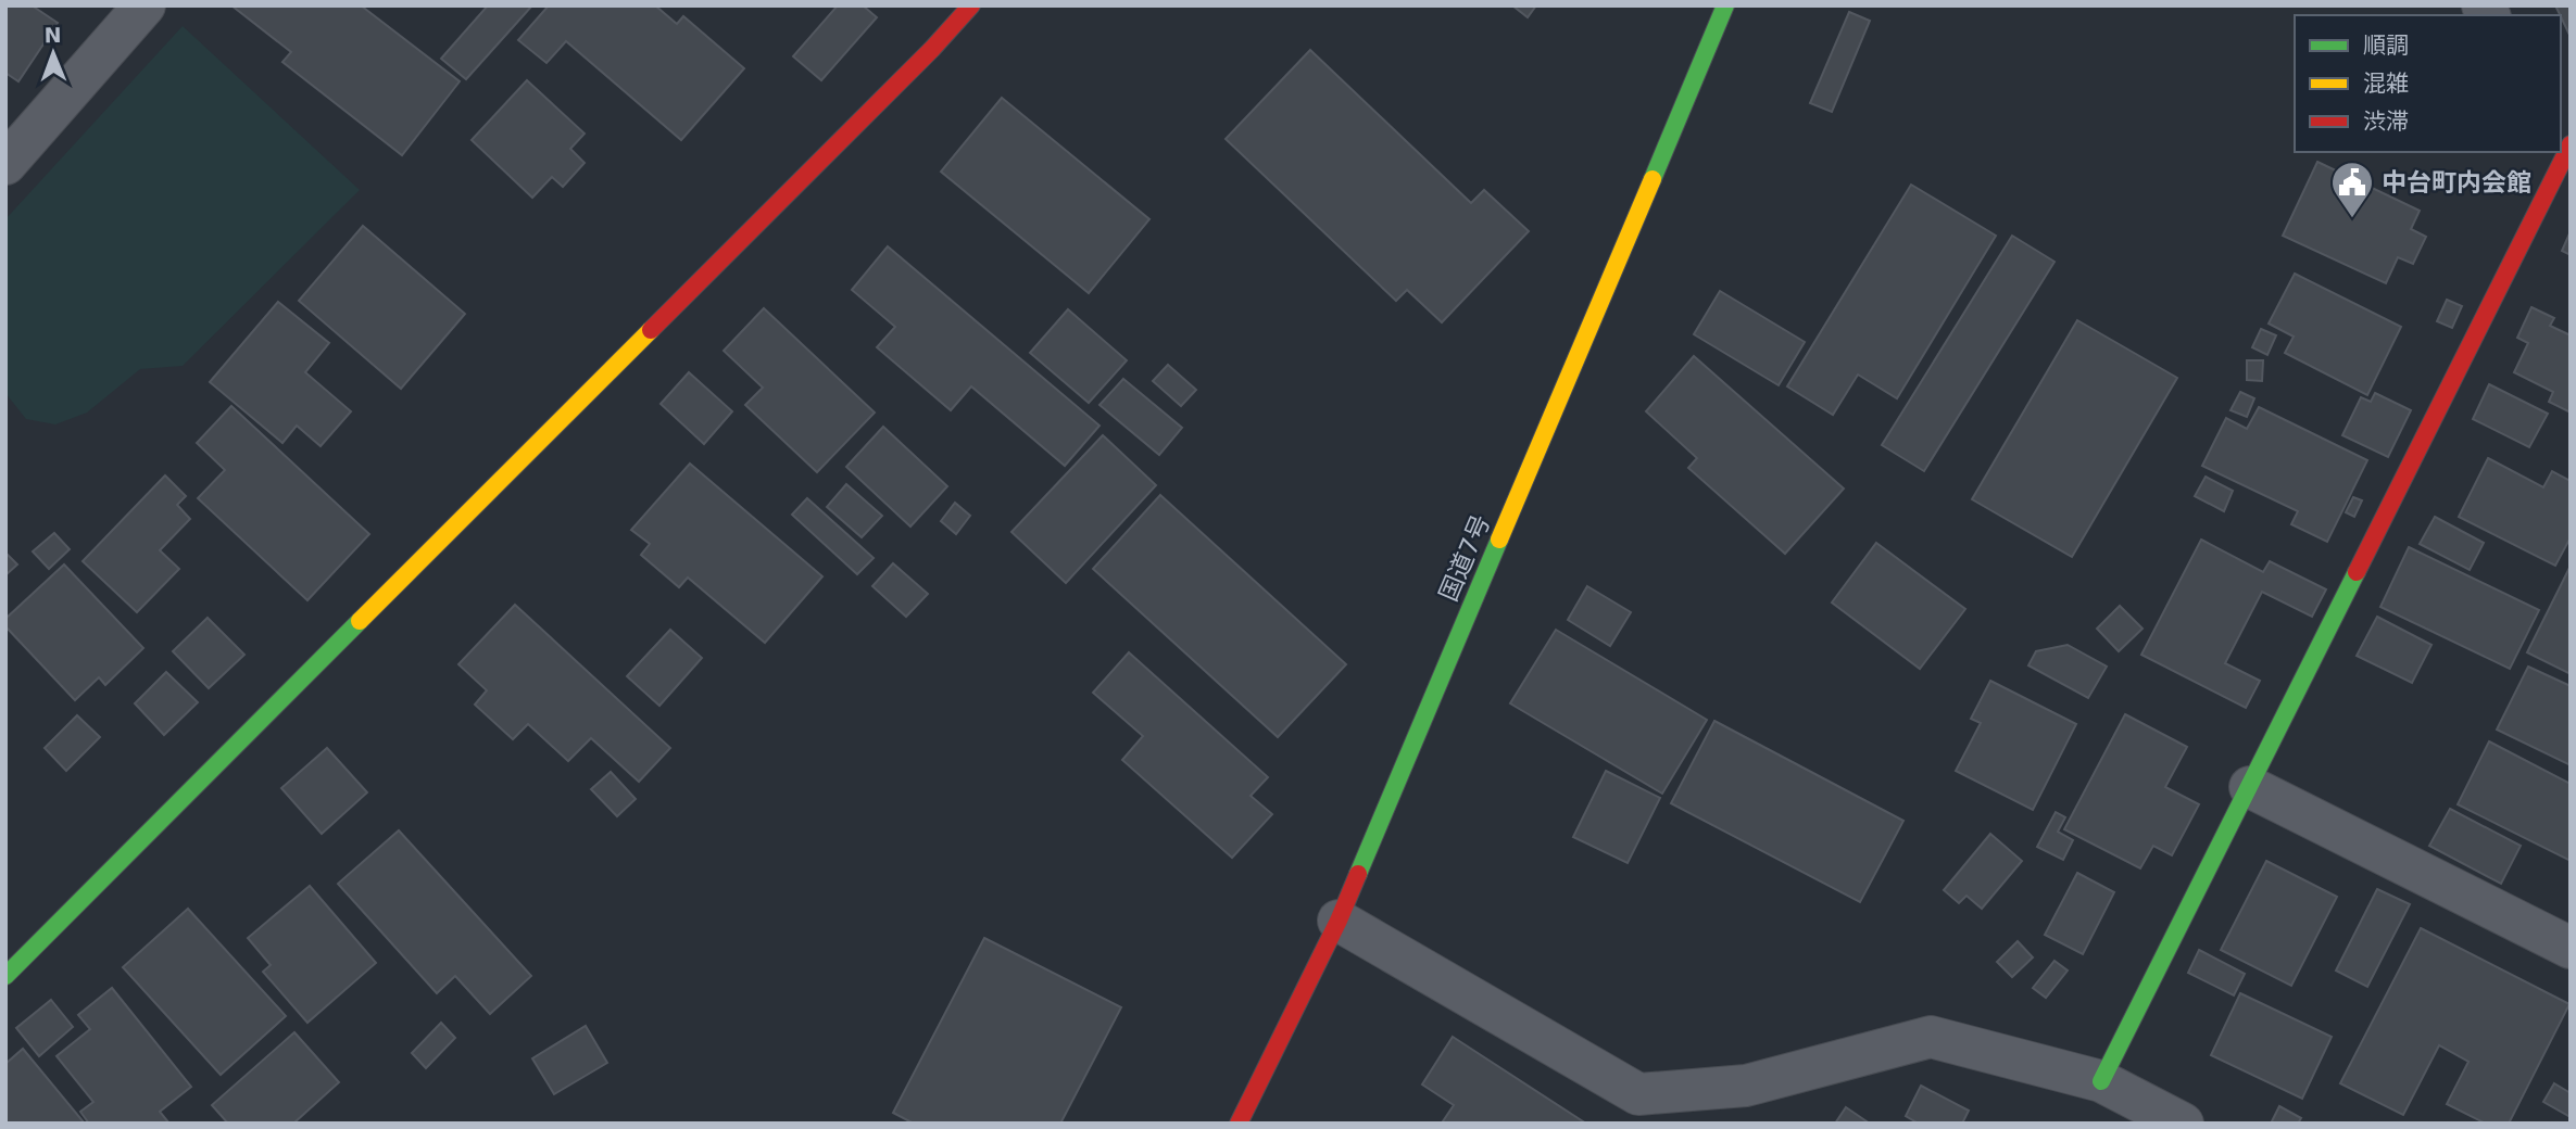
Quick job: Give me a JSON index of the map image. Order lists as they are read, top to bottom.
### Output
{
  "streets": {
    "main road": ["国道7号"]
  },
  "places": {
    "public building": ["中台町内会館"]
  },
  "legend": ["順調", "混雑", "渋滞"],
  "north": "top"
}
